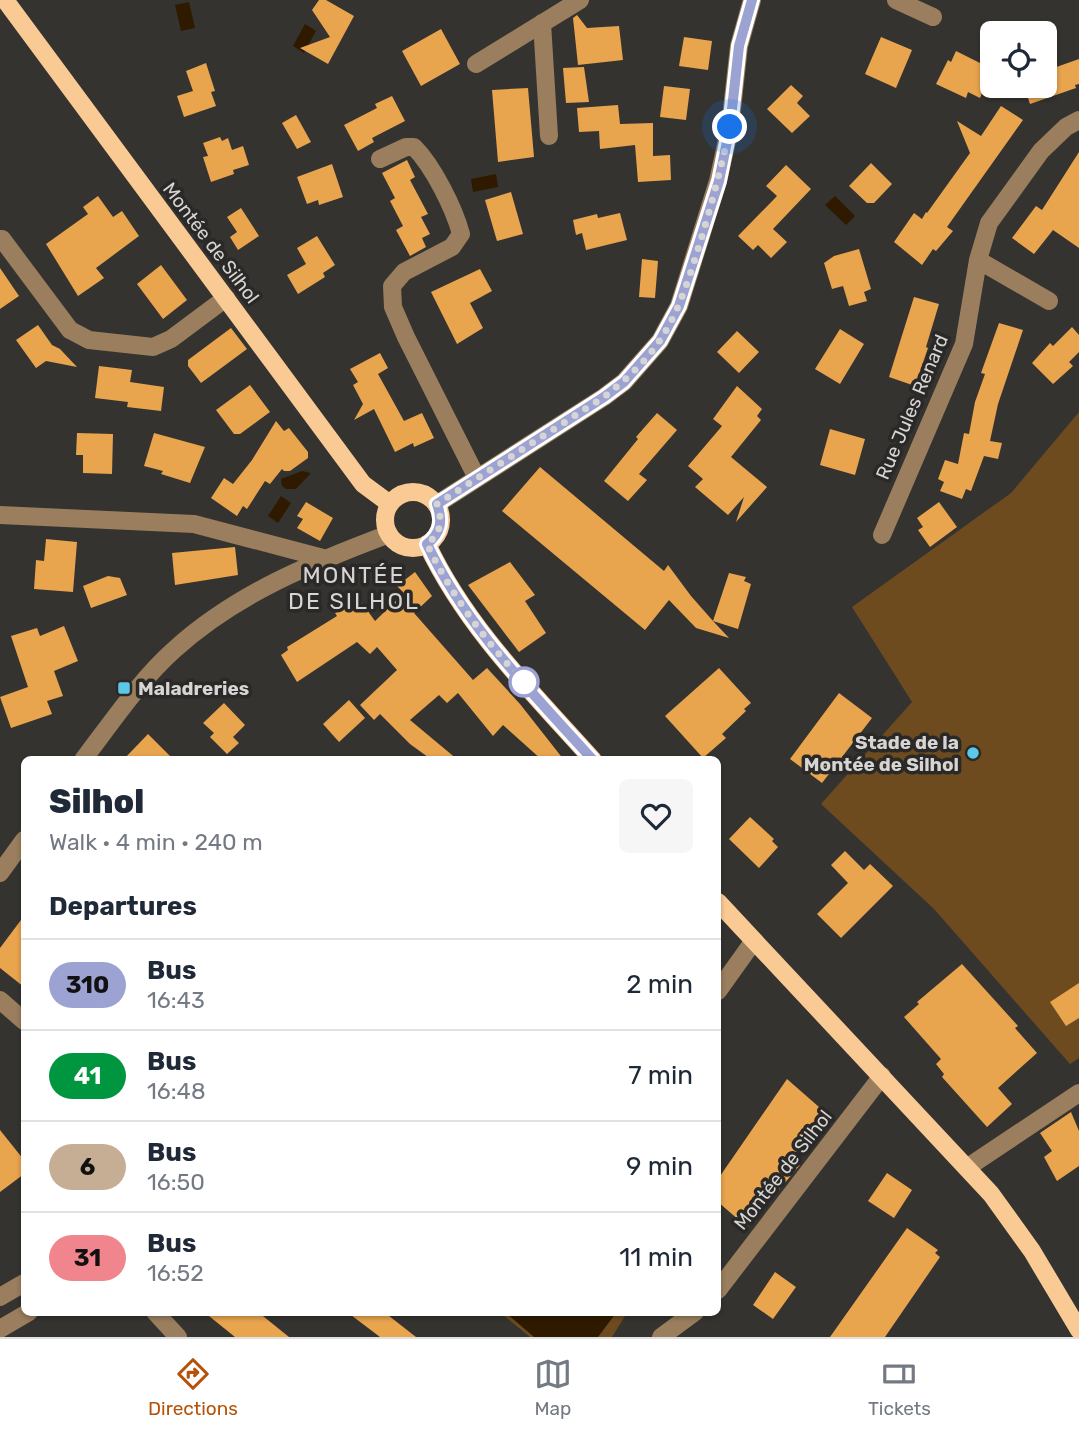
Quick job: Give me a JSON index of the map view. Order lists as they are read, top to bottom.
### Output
{
  "streets": {
    "main road": ["Montée de Silhol"],
    "street": ["Rue Jules Renard"]
  },
  "districts": ["MONTÉE DE SILHOL"],
  "places": {
    "transit": ["Maladreries"],
    "other": ["Stade de la Montée de Silhol"]
  },
  "lines": ["bus line 310"],
  "page": {
    "heading": [
      ["Silhol", "Walk · 4 min · 240 m"],
      "Departures"
    ],
    "list": [
      {
        "mark": "310",
        "name": "Bus",
        "note": "16:43",
        "value": "2 min"
      },
      {
        "mark": "41",
        "name": "Bus",
        "note": "16:48",
        "value": "7 min"
      },
      {
        "mark": "6",
        "name": "Bus",
        "note": "16:50",
        "value": "9 min"
      },
      {
        "mark": "31",
        "name": "Bus",
        "note": "16:52",
        "value": "11 min"
      }
    ],
    "tabs": ["Directions", "Map", "Tickets"]
  }
}
